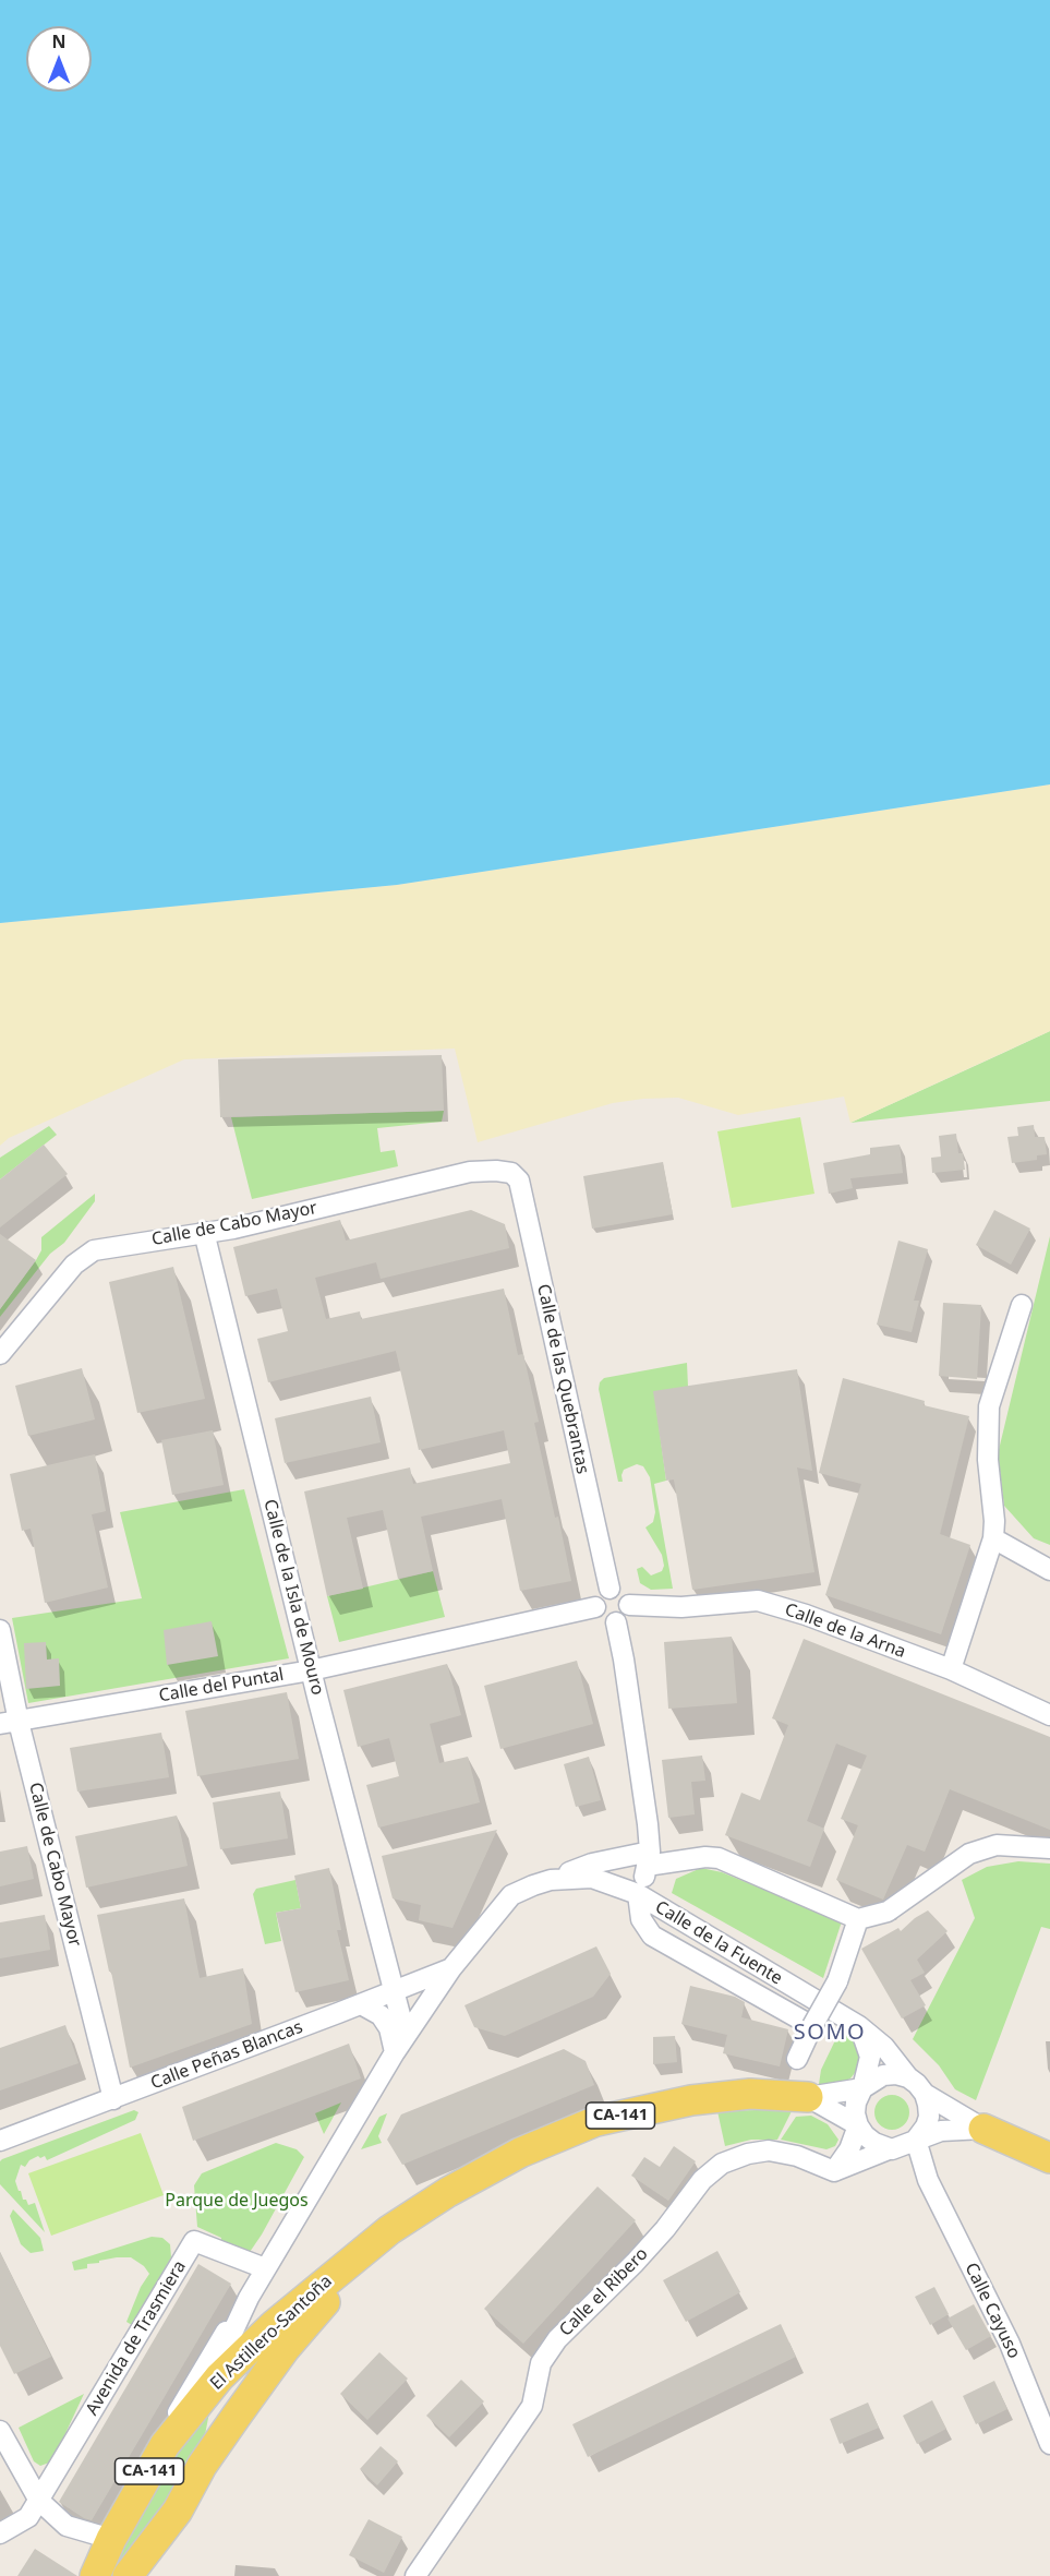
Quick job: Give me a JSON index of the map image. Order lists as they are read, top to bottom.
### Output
{
  "streets": {
    "main road": ["CA-141", "El Astillero-Santoña"],
    "street": [
      "Calle de Cabo Mayor",
      "Calle de las Quebrantas",
      "Calle de la Isla de Mouro",
      "Calle de la Arna",
      "Calle del Puntal",
      "Calle de la Fuente",
      "Calle Peñas Blancas",
      "Calle el Ribero",
      "Calle Cayuso",
      "Avenida de Trasmiera"
    ]
  },
  "crossings": [
    ["Calle de Cabo Mayor", "Calle de las Quebrantas"],
    ["Calle de Cabo Mayor", "Calle de la Isla de Mouro"],
    ["Calle de Cabo Mayor", "Calle del Puntal"],
    ["Calle de Cabo Mayor", "Calle Peñas Blancas"],
    ["Calle de las Quebrantas", "Calle de la Arna"],
    ["Calle de las Quebrantas", "Calle del Puntal"],
    ["Calle de la Isla de Mouro", "Calle del Puntal"],
    ["Calle de la Isla de Mouro", "Calle Peñas Blancas"],
    ["Calle de la Arna", "Calle del Puntal"],
    ["CA-141", "El Astillero-Santoña"]
  ],
  "districts": ["SOMO"],
  "parks": ["Parque de Juegos"],
  "north": "top"
}
